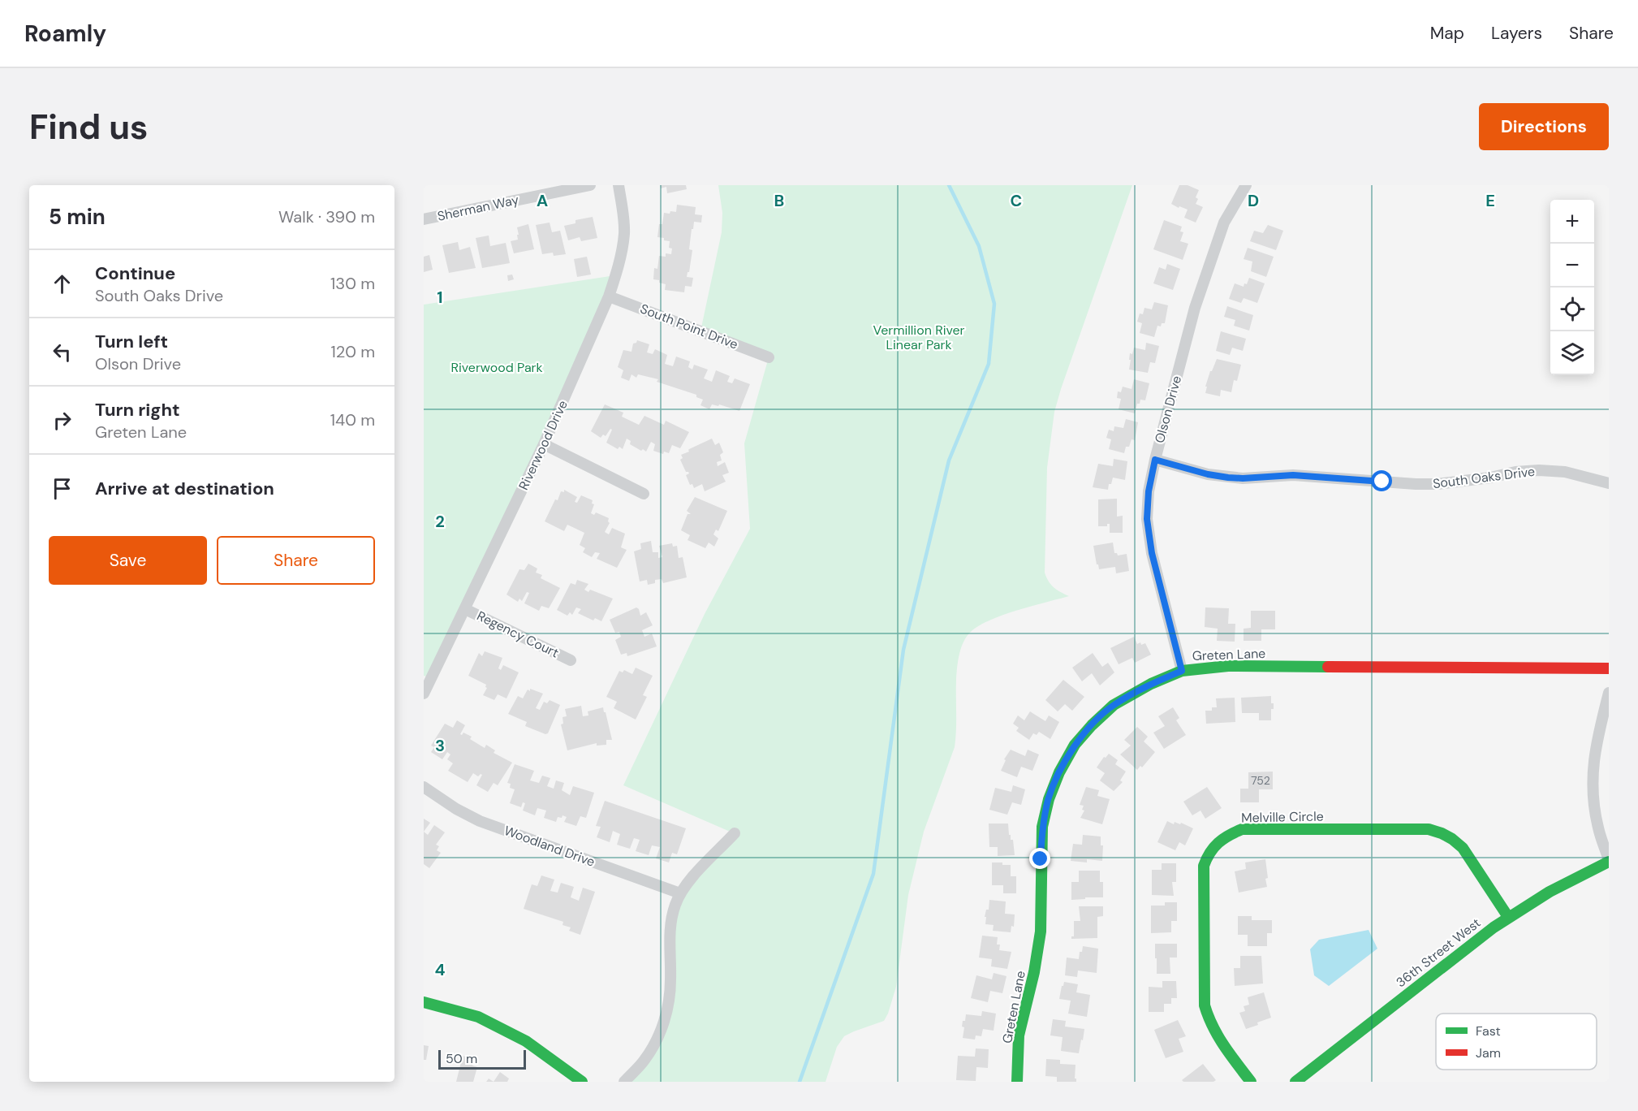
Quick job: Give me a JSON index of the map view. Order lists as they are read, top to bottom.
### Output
{
  "streets": {
    "street": [
      "Sherman Way",
      "South Point Drive",
      "Olson Drive",
      "Riverwood Drive",
      "South Oaks Drive",
      "Regency Court",
      "Greten Lane",
      "Melville Circle",
      "Woodland Drive",
      "36th Street West"
    ]
  },
  "crossings": [
    ["South Point Drive", "Riverwood Drive"],
    ["Olson Drive", "South Oaks Drive"],
    ["Olson Drive", "Greten Lane"],
    ["Riverwood Drive", "Regency Court"],
    ["Melville Circle", "36th Street West"]
  ],
  "parks": ["Vermillion River Linear Park", "Riverwood Park"],
  "house_numbers": ["752"],
  "legend": ["Fast", "Jam"],
  "scale_bar": "50 m",
  "page": {
    "header": "Roamly",
    "nav": ["Map", "Layers", "Share"],
    "buttons": [
      "Directions",
      ["Save", "Share"]
    ],
    "title": "Find us",
    "heading": ["5 min", "Walk · 390 m"],
    "map_buttons": ["+", "−"],
    "list": [
      ["Continue", "South Oaks Drive", "130 m"],
      ["Turn left", "Olson Drive", "120 m"],
      ["Turn right", "Greten Lane", "140 m"],
      "Arrive at destination"
    ],
    "scale": "50 m"
  },
  "grid": {
    "columns": [
      "A",
      "B",
      "C",
      "D",
      "E"
    ],
    "rows": [
      "1",
      "2",
      "3",
      "4"
    ]
  }
}
